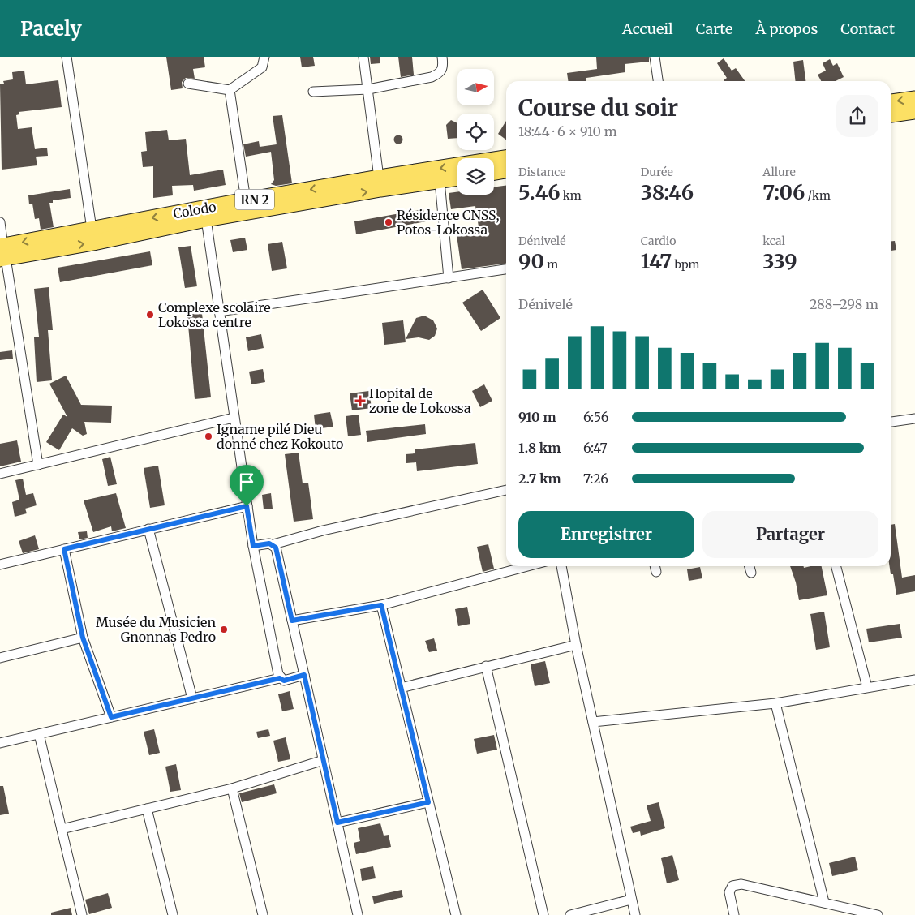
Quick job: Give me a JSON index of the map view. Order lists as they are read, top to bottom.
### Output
{
  "streets": {
    "main road": ["RN 2", "Colodo"]
  },
  "places": {
    "other": [
      "Résidence CNSS, Potos-Lokossa",
      "Complexe scolaire Lokossa centre",
      "Igname pilé Dieu donné chez Kokouto",
      "Musée du Musicien Gnonnas Pedro"
    ],
    "health": ["Hopital de zone de Lokossa"]
  },
  "north": "right",
  "page": {
    "header": "Pacely",
    "nav": [
      "Accueil",
      "Carte",
      "À propos",
      "Contact"
    ],
    "heading": ["Course du soir", "18:44 · 6 × 910 m"],
    "stats": [
      ["Distance", "5.46 km"],
      ["Durée", "38:46"],
      ["Allure", "7:06 /km"],
      ["Dénivelé", "90 m"],
      ["Cardio", "147 bpm"],
      ["kcal", "339"]
    ],
    "chart": ["Dénivelé", "288–298 m"],
    "list": [
      {
        "name": "910 m",
        "note": "6:56"
      },
      {
        "name": "1.8 km",
        "note": "6:47"
      },
      {
        "name": "2.7 km",
        "note": "7:26"
      }
    ],
    "buttons": ["Enregistrer", "Partager"]
  }
}
